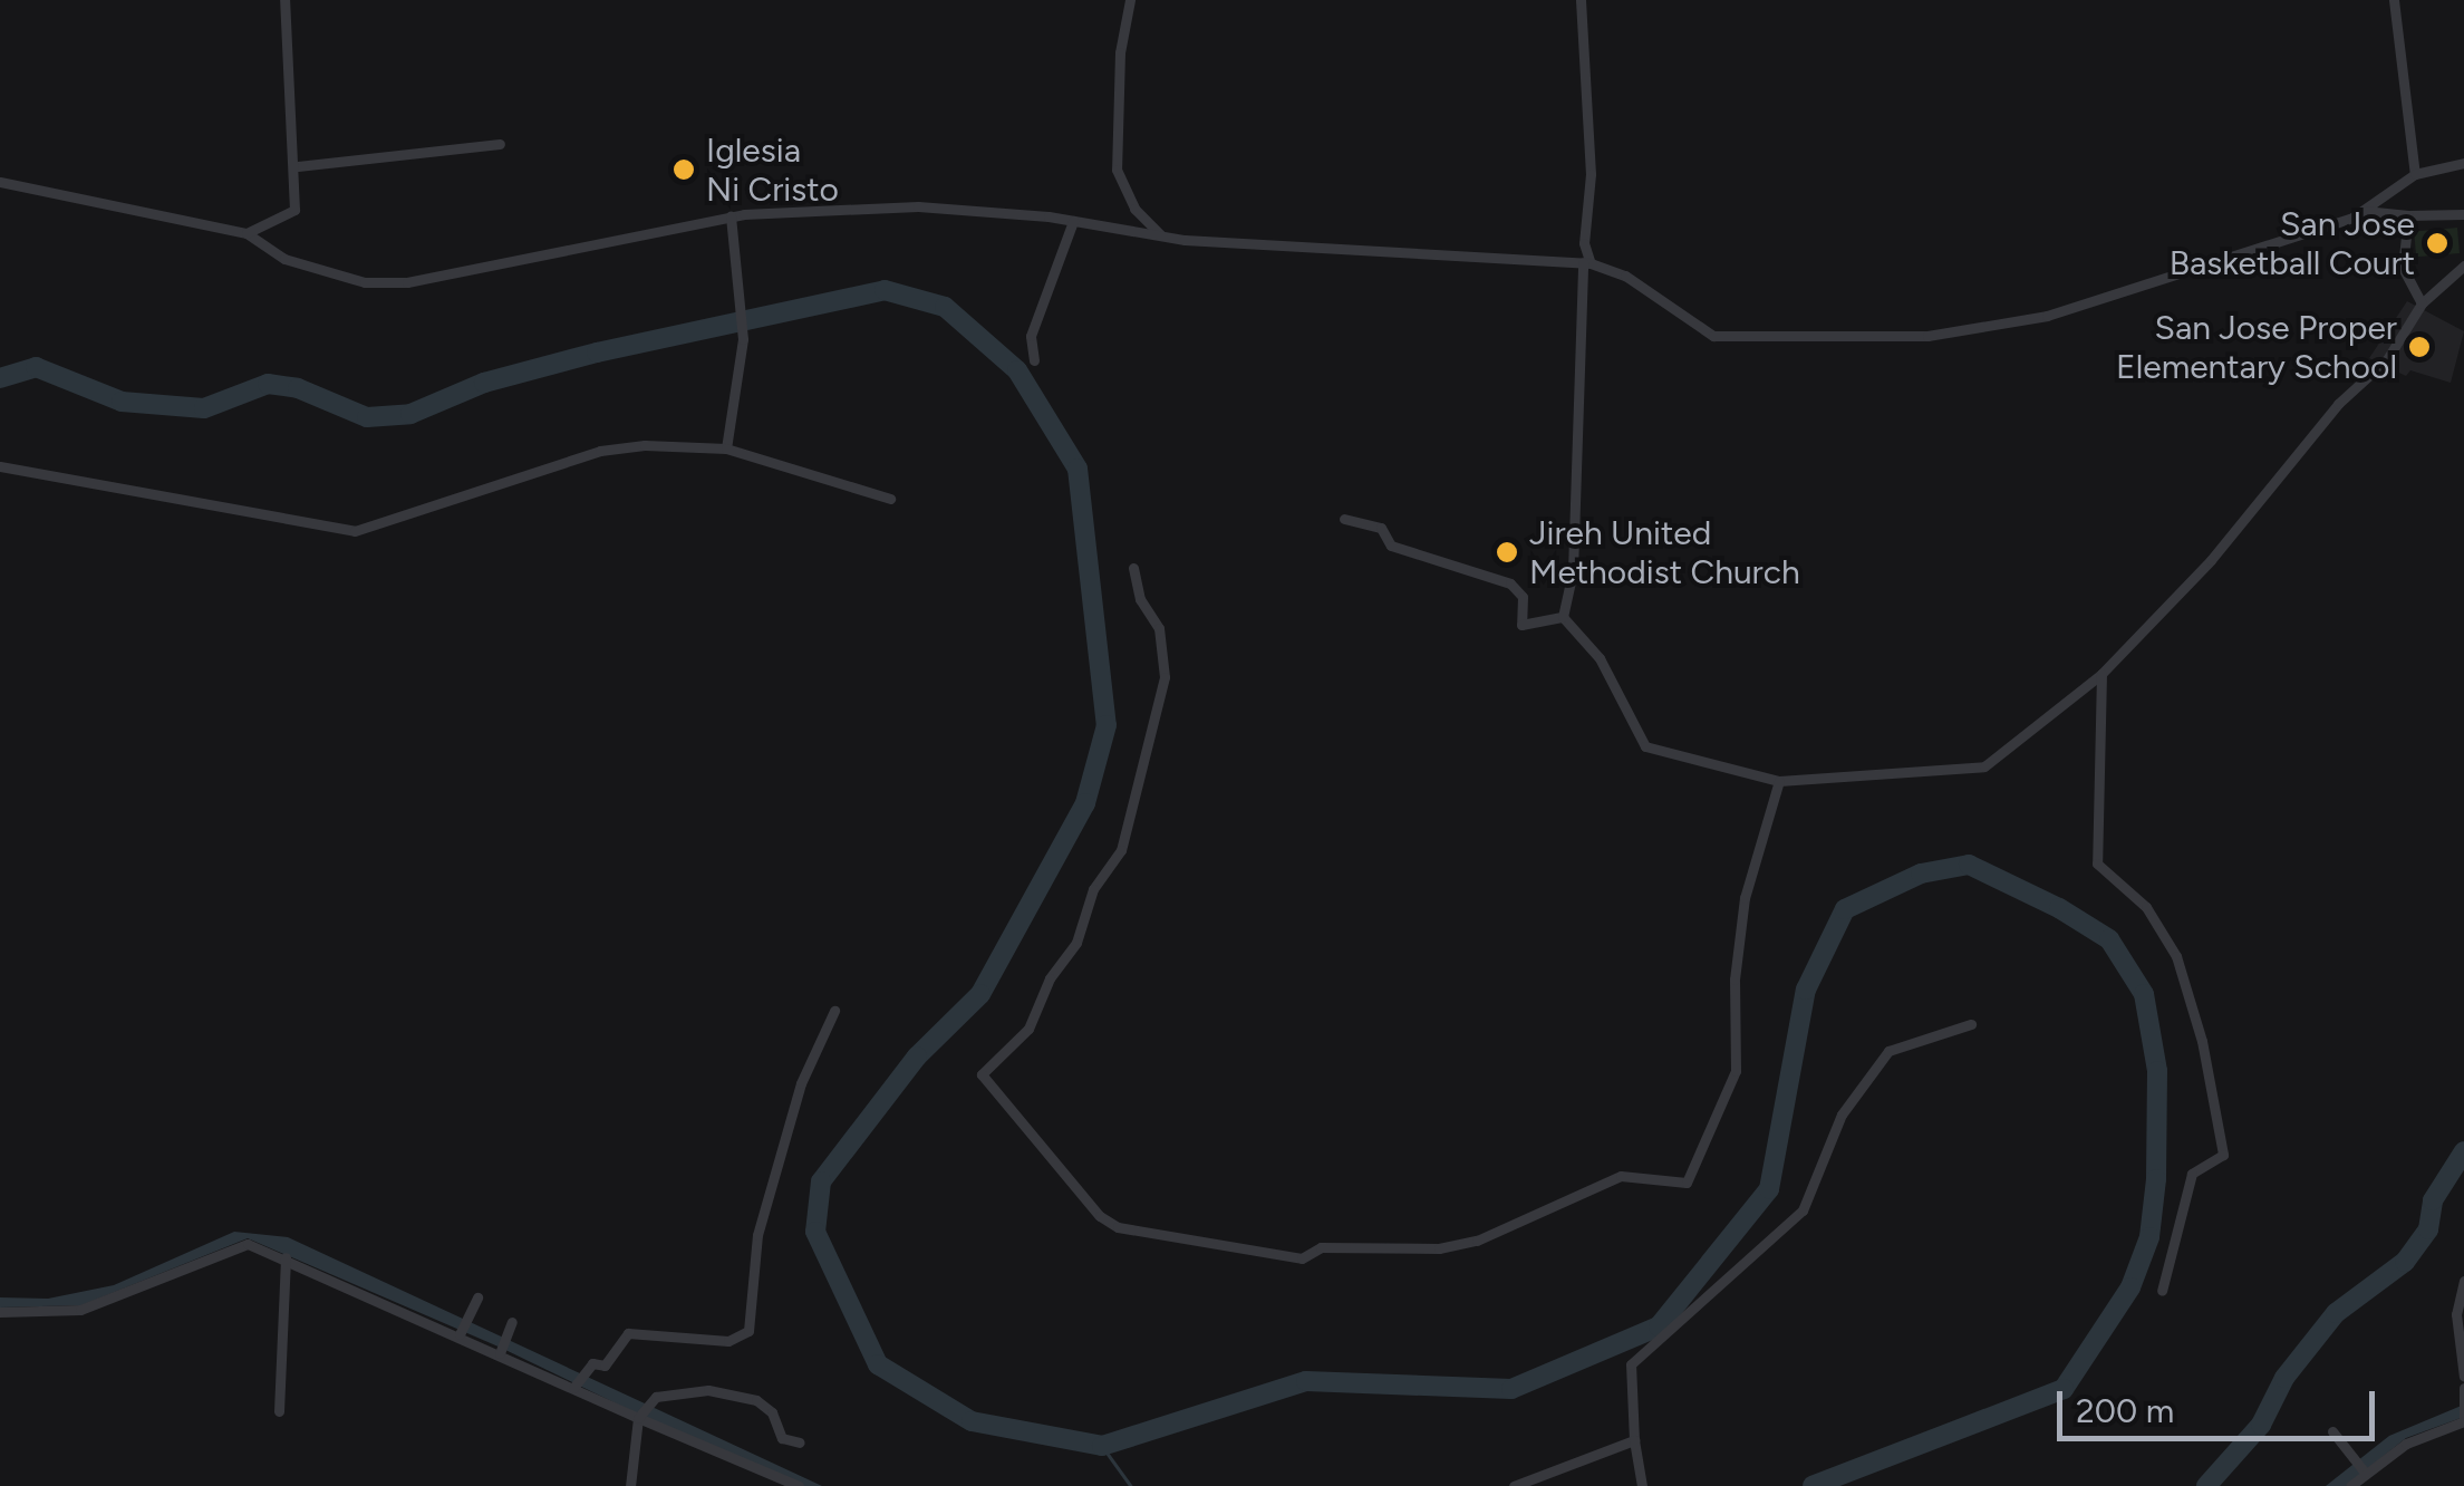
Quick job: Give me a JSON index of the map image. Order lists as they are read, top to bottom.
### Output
{
  "places": [
    "Iglesia Ni Cristo",
    "San Jose Basketball Court",
    "San Jose Proper Elementary School",
    "Jireh United Methodist Church"
  ],
  "scale_bar": "200 m"
}
